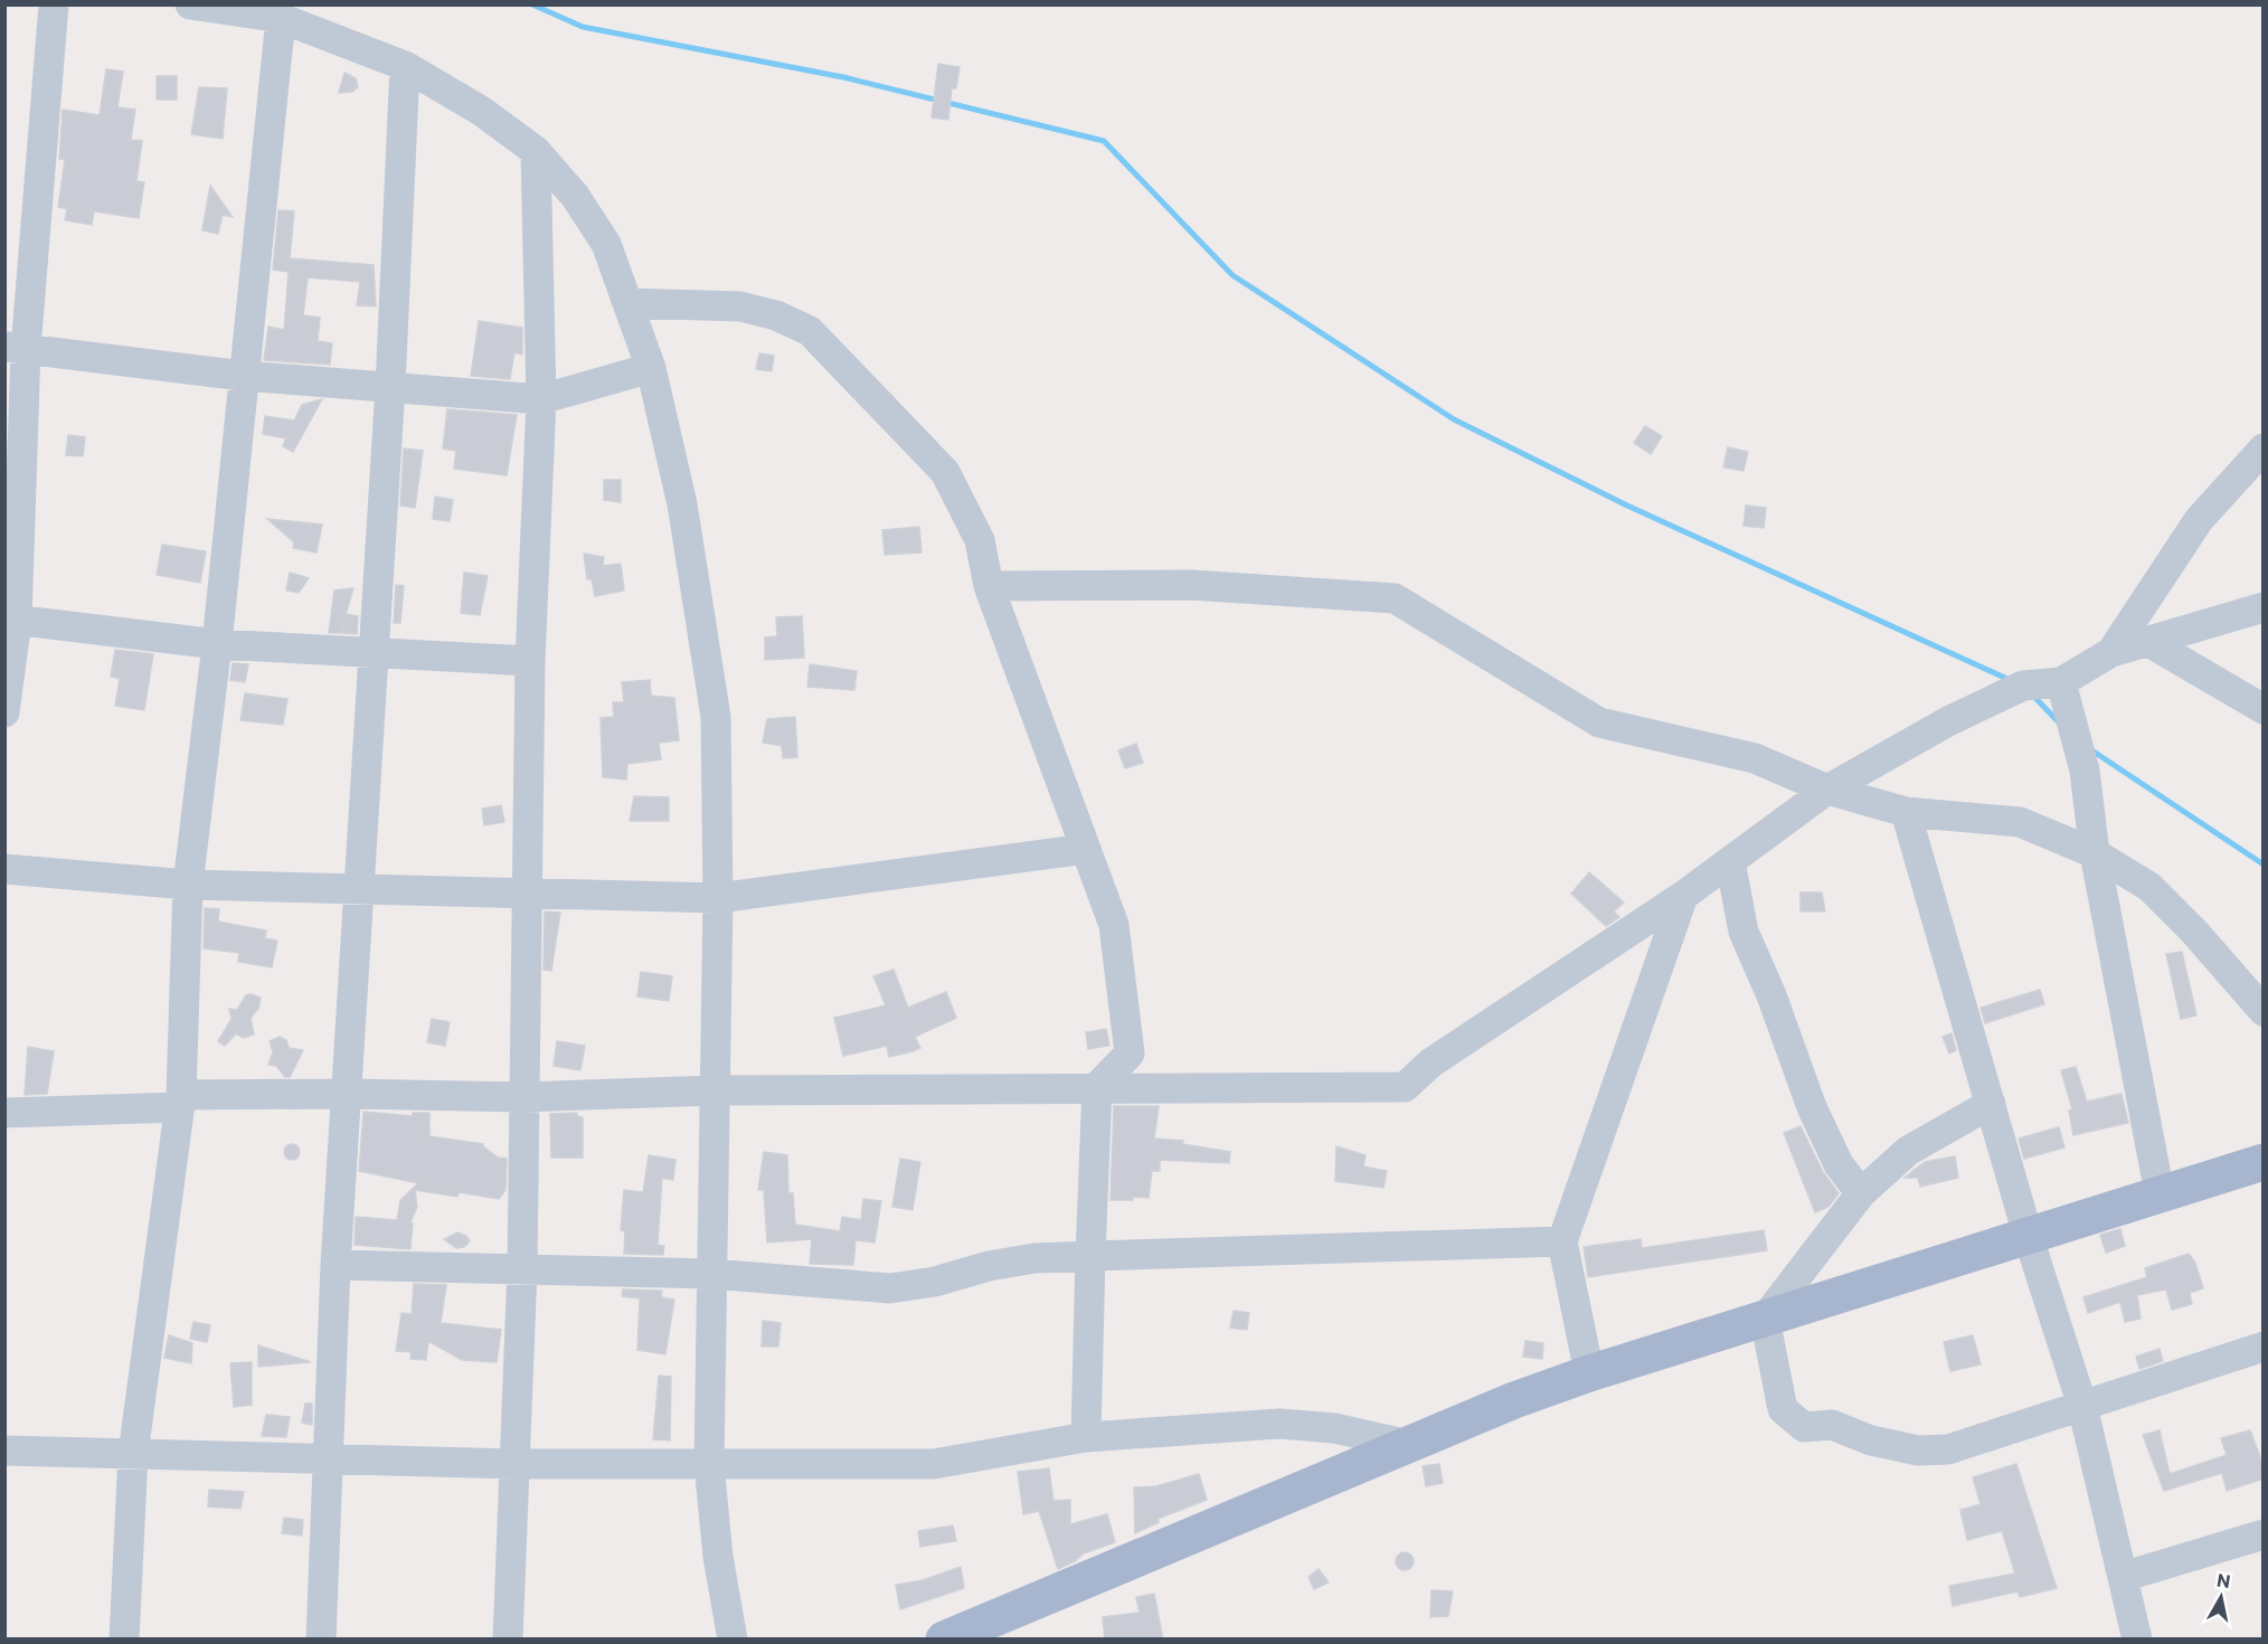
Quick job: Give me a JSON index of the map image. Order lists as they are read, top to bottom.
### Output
{
  "north": "top"
}
